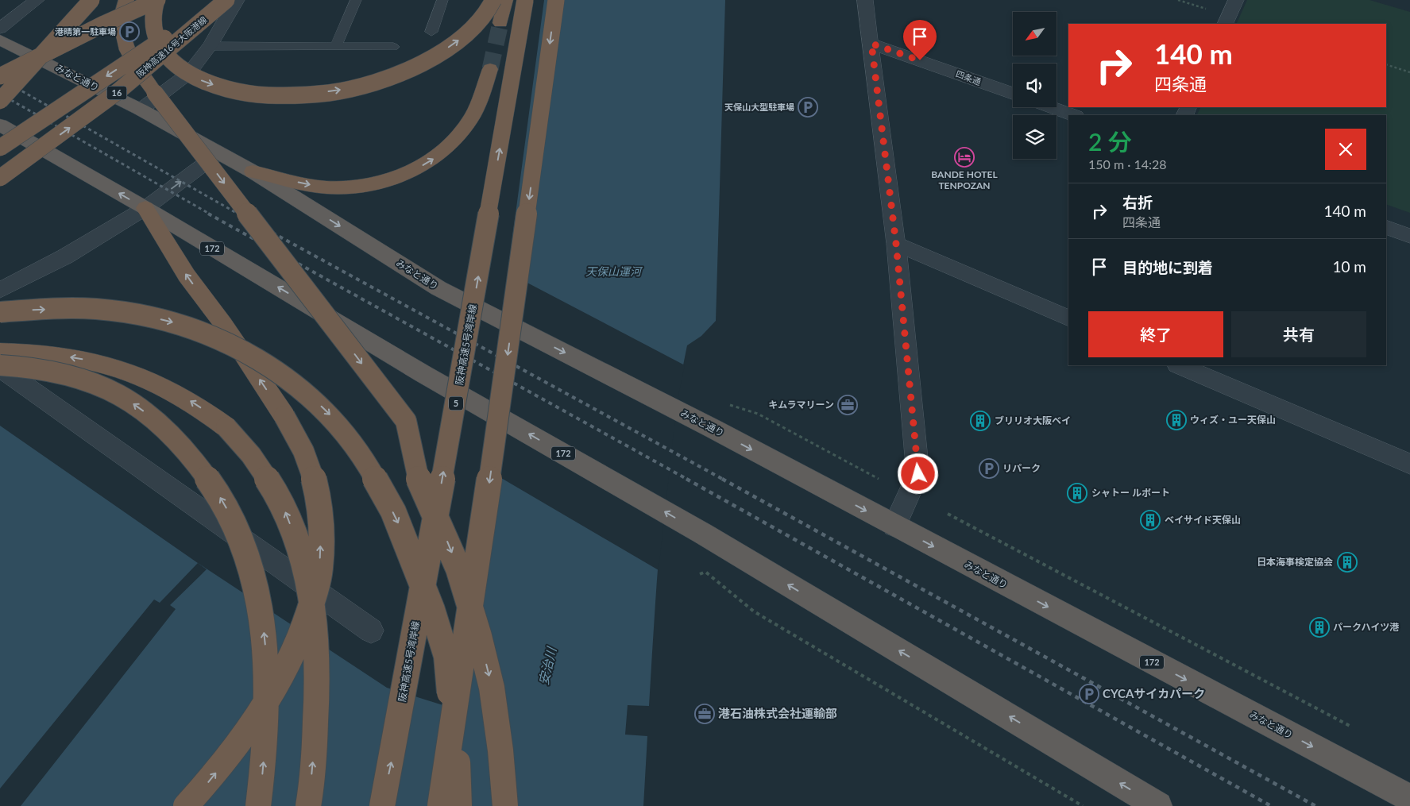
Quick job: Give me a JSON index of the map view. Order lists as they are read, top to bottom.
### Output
{
  "streets": {
    "highway": [
      "阪神高速16号大阪港線",
      "みなと通り",
      "16",
      "172",
      "阪神高速5号湾岸線",
      "5"
    ],
    "street": ["四条通"]
  },
  "water": ["天保山運河", "安治川"],
  "places": {
    "parking": [
      "港晴第一駐車場",
      "天保山大型駐車場",
      "リパーク",
      "CYCAサイカパーク"
    ],
    "hotel": ["BANDE HOTEL TENPOZAN"],
    "office": ["キムラマリーン", "港石油株式会社運輸部"],
    "building": [
      "ウィズ・ユー天保山",
      "ブリリオ大阪ベイ",
      "シャトー ルポート",
      "ベイサイド天保山",
      "日本海事検定協会",
      "パークハイツ港"
    ]
  },
  "north": "bottom left",
  "page": {
    "turn": ["140 m", "四条通"],
    "heading": ["2 分", "150 m · 14:28"],
    "list": [
      {
        "name": "右折",
        "note": "四条通",
        "value": "140 m"
      },
      {
        "name": "目的地に到着",
        "value": "10 m"
      }
    ],
    "buttons": ["終了", "共有"]
  }
}
